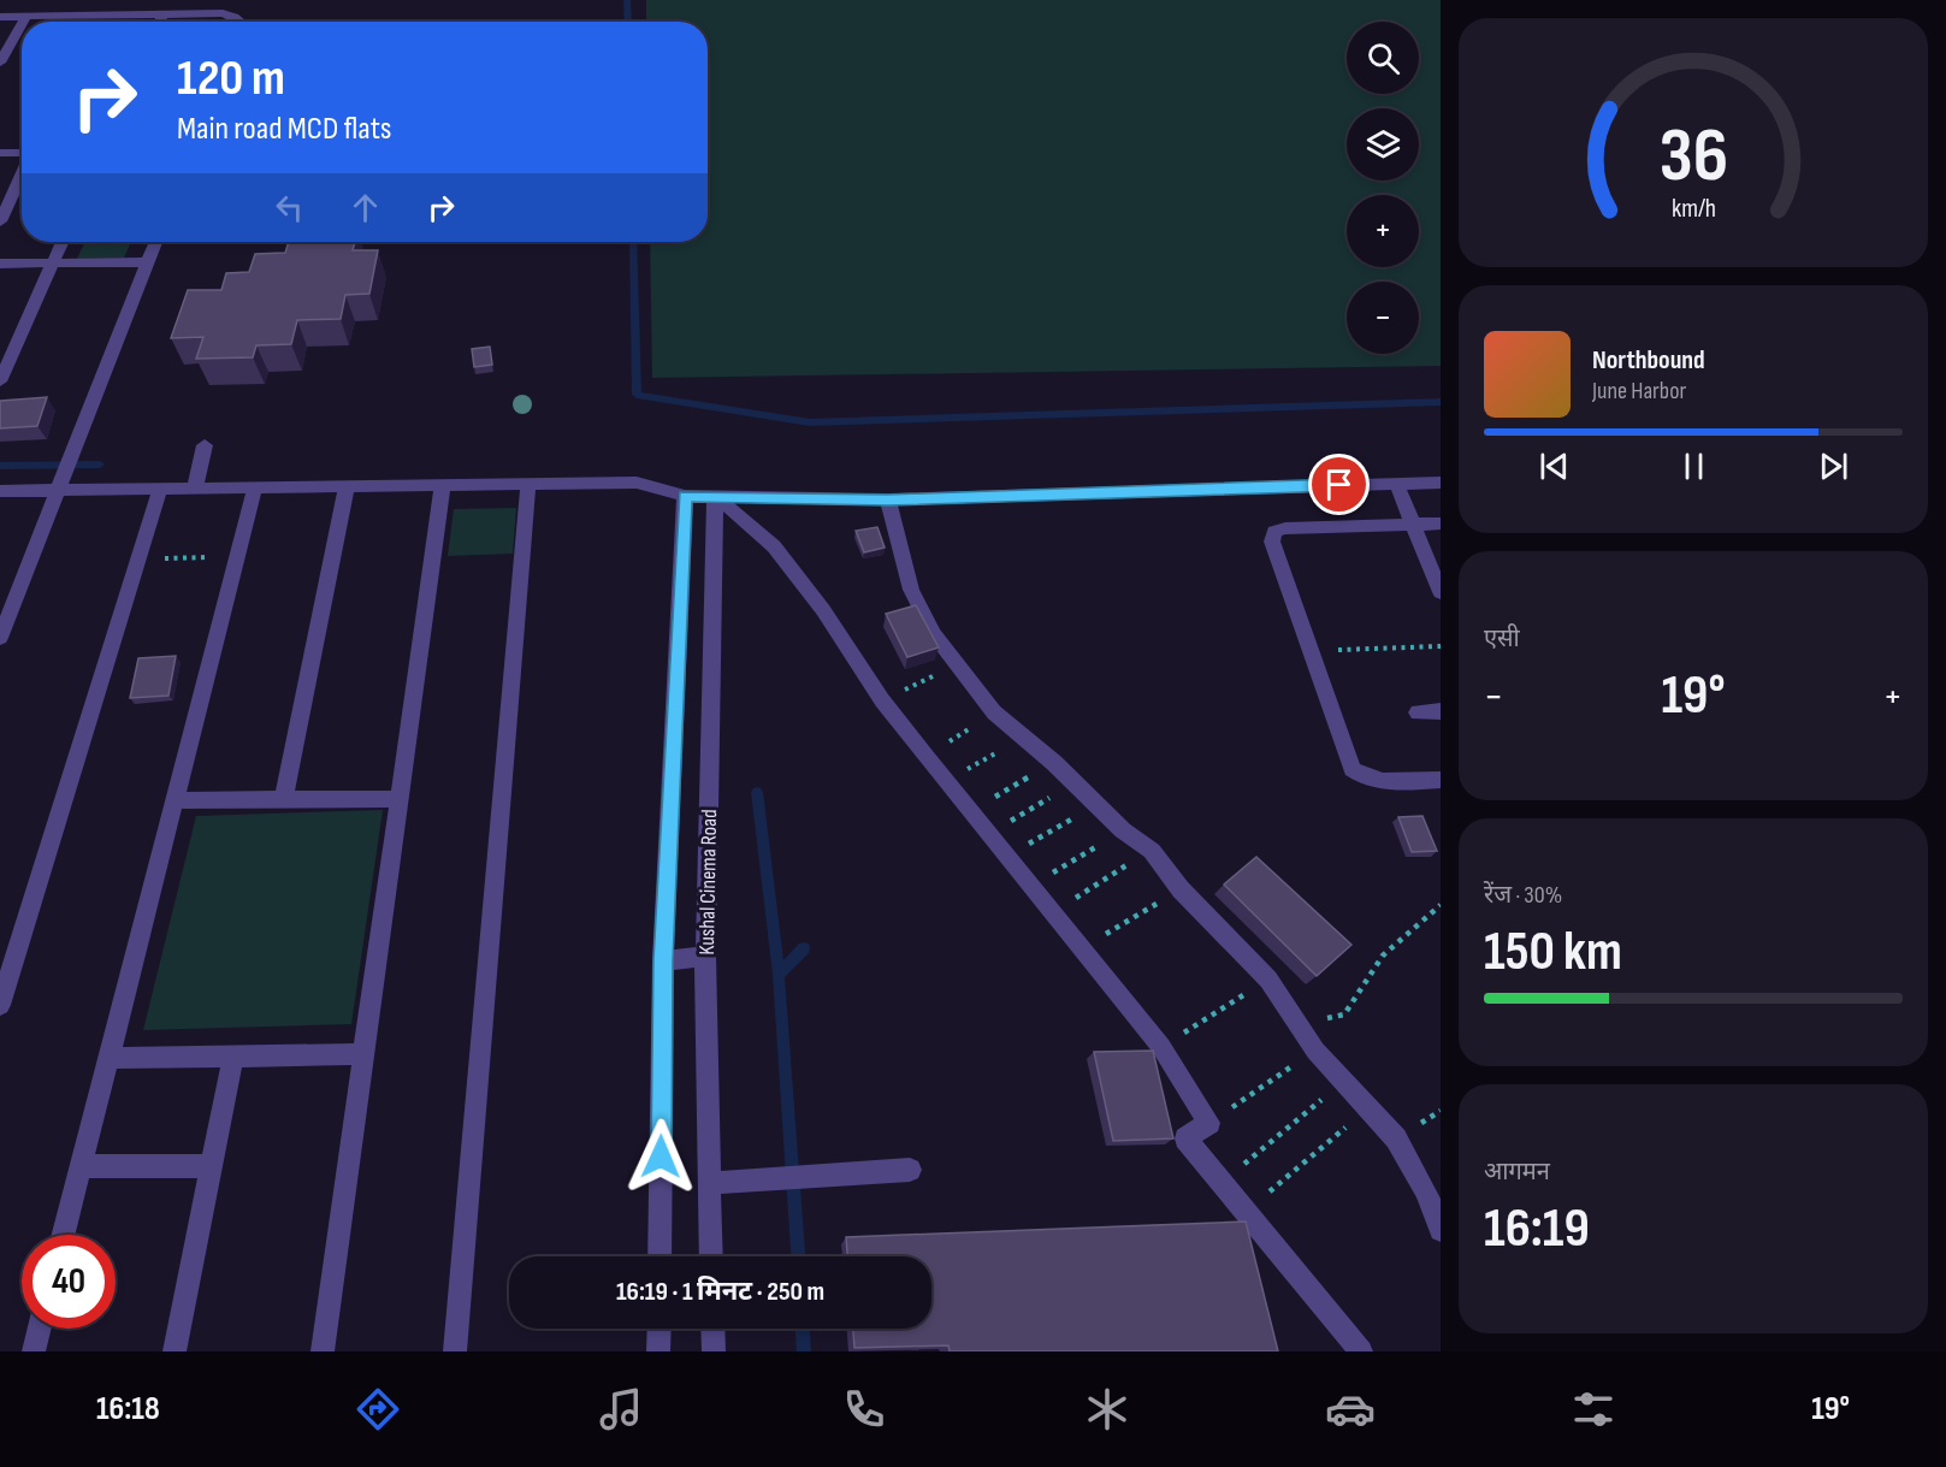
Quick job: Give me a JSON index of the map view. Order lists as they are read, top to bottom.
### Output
{
  "streets": {
    "street": ["Kushal Cinema Road"]
  },
  "page": {
    "map_buttons": ["+", "−"],
    "turn": ["120 m", "Main road MCD flats"],
    "song": ["Northbound", "June Harbor"],
    "tile": [
      "एसी",
      ["रेंज · 30%", "150 km"],
      ["आगमन", "16:19"]
    ],
    "heat": ["−", "19°", "+"],
    "limit": "40",
    "trip": "16:19 · 1 मिनट · 250 m",
    "tabs": ["16:18", "19°"],
    "gauge": ["36", "km/h"]
  }
}
